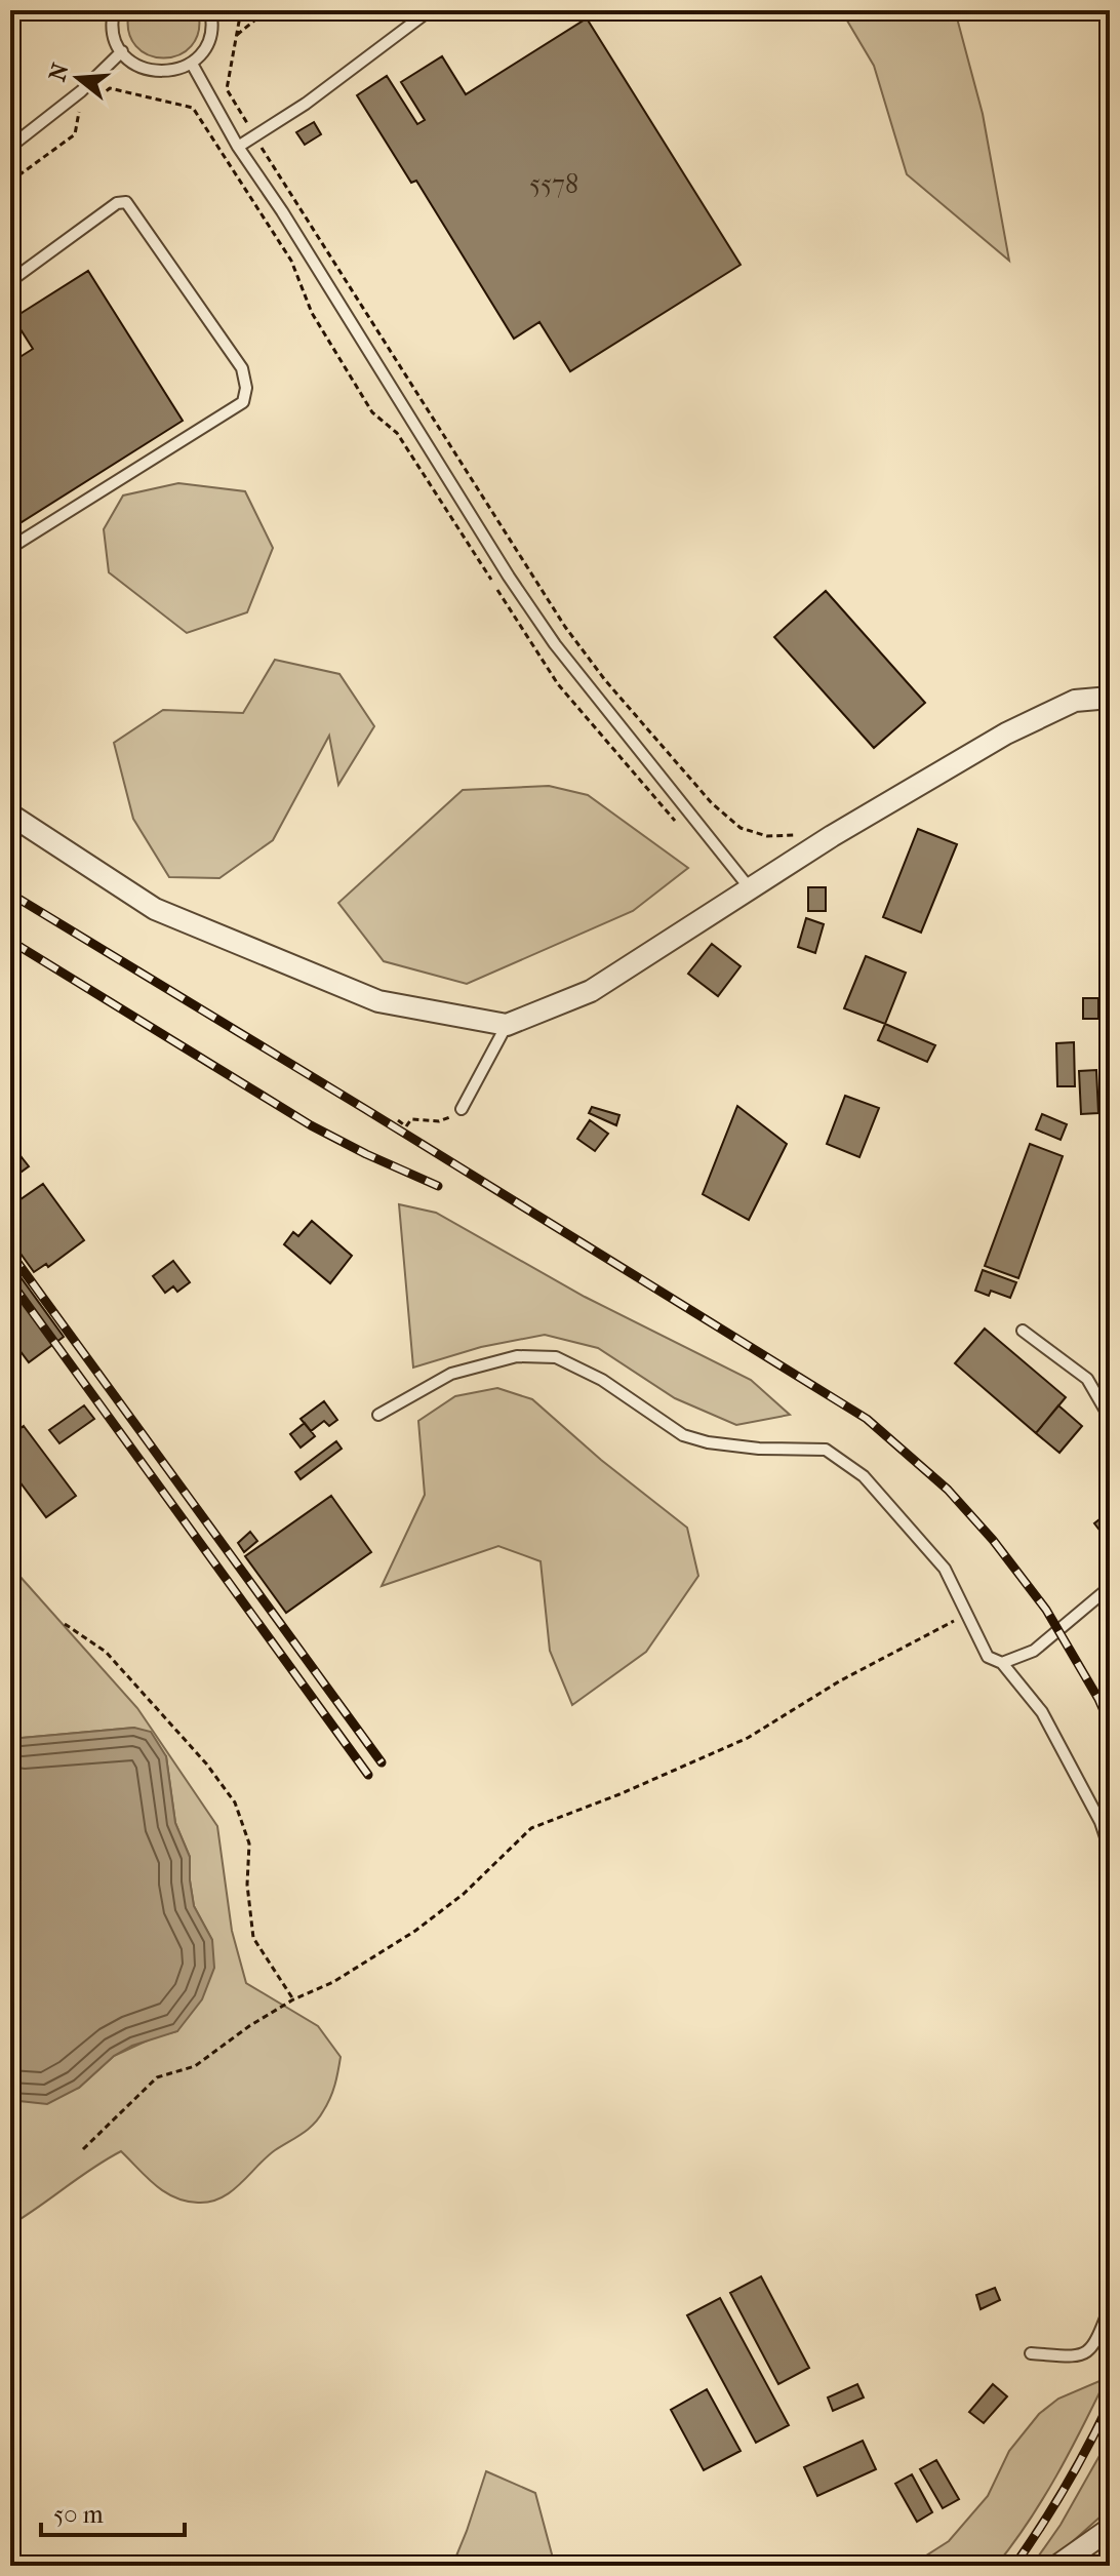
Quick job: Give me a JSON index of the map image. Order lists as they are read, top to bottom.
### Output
{
  "house_numbers": ["5578"],
  "scale_bar": "50 m",
  "north": "left"
}
